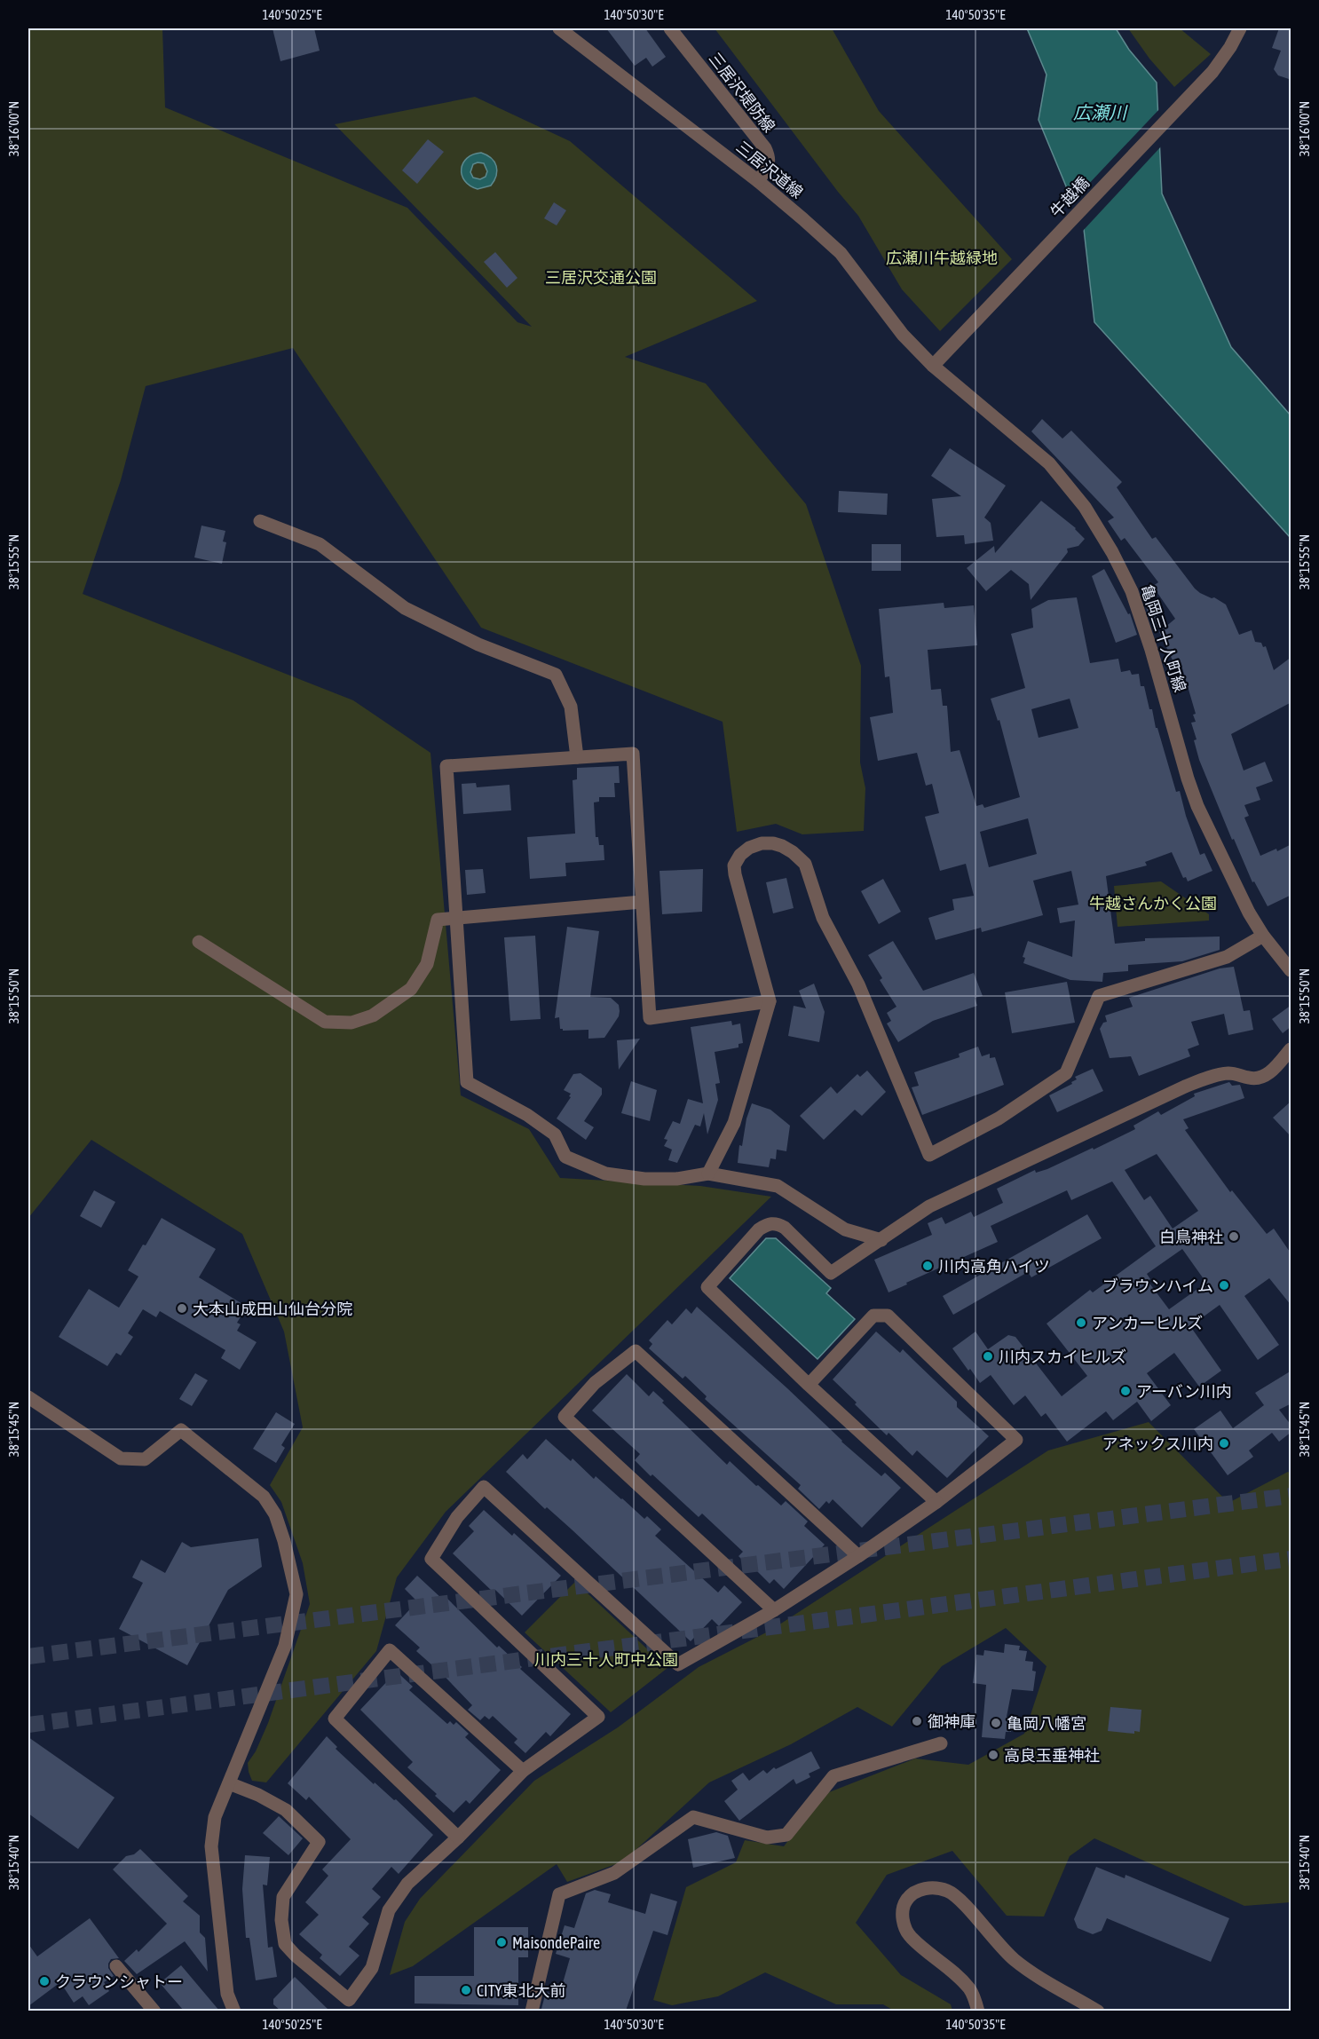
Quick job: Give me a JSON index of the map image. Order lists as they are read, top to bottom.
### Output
{
  "streets": {
    "street": [
      "三居沢堤防線",
      "三居沢道線",
      "牛越橋",
      "亀岡三十人町線"
    ]
  },
  "crossings": [
    ["三居沢堤防線", "三居沢道線"],
    ["三居沢道線", "牛越橋"],
    ["三居沢道線", "亀岡三十人町線"],
    ["牛越橋", "亀岡三十人町線"]
  ],
  "water": ["広瀬川"],
  "parks": [
    "広瀬川牛越緑地",
    "三居沢交通公園",
    "牛越さんかく公園",
    "川内三十人町中公園"
  ],
  "places": [
    "白鳥神社",
    "川内高角ハイツ",
    "ブラウンハイム",
    "大本山成田山仙台分院",
    "アンカーヒルズ",
    "川内スカイヒルズ",
    "アーバン川内",
    "アネックス川内",
    "御神庫",
    "亀岡八幡宮",
    "高良玉垂神社",
    "MaisondePaire",
    "クラウンシャトー",
    "CITY東北大前"
  ],
  "coordinates": [
    "140°50'25\"E",
    "140°50'30\"E",
    "140°50'35\"E",
    "38°16'00\"N",
    "38°15'55\"N",
    "38°15'50\"N",
    "38°15'45\"N",
    "38°15'40\"N"
  ]
}
